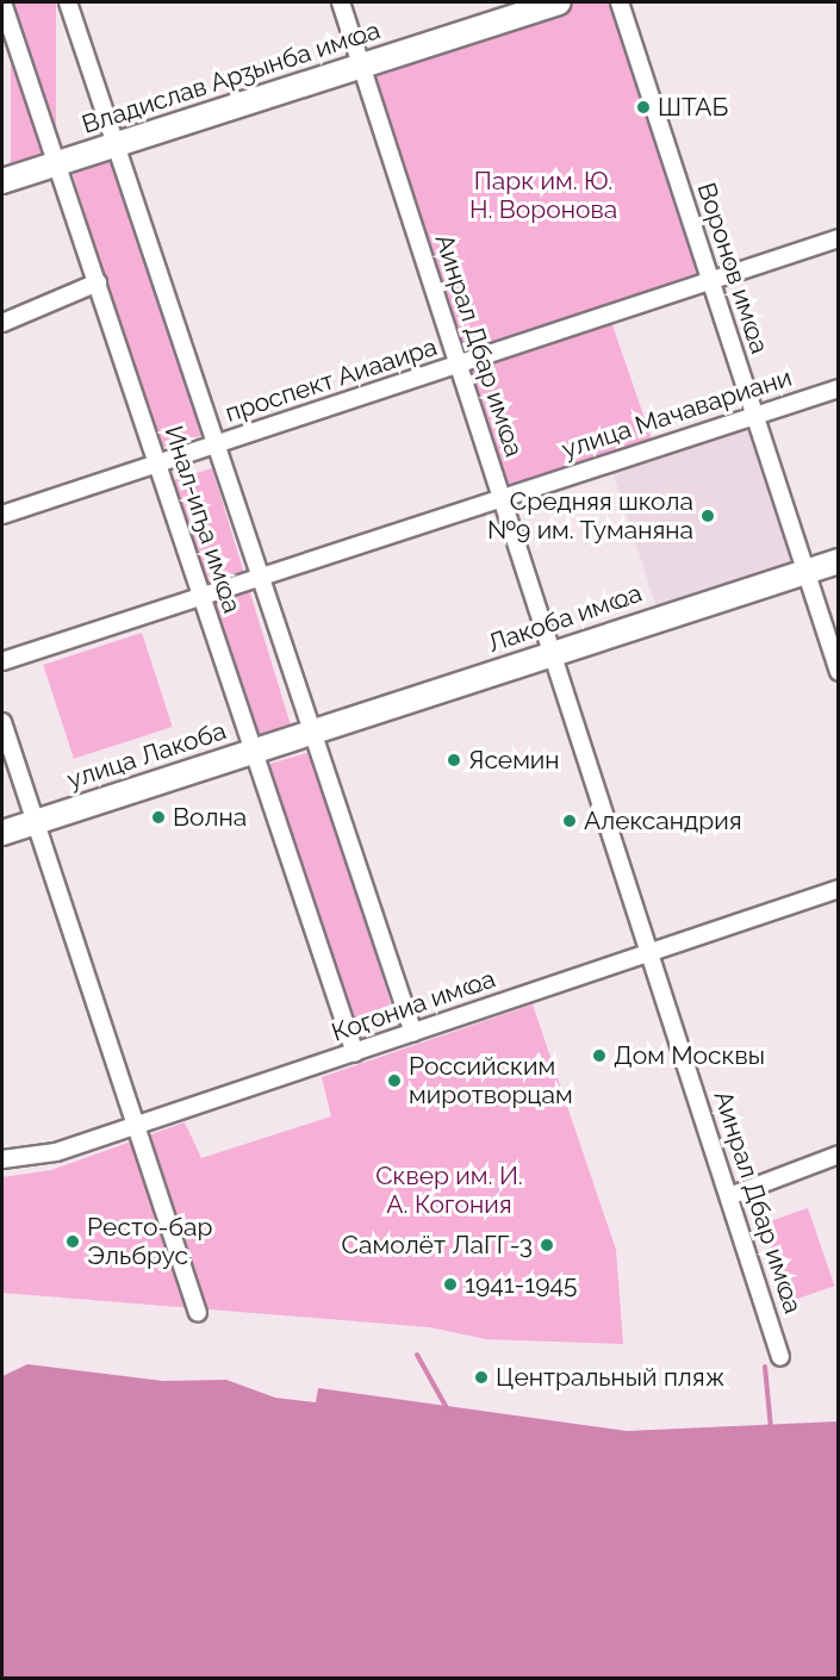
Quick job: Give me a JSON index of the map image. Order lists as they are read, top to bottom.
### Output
{
  "streets": {
    "main road": ["Владислав Арӡынба имҩа", "Лакоба имҩа", "улица Лакоба"],
    "street": [
      "Воронов имҩа",
      "Аинрал Дбар имҩа",
      "проспект Аиааира",
      "улица Мачавариани",
      "Инал-иҧа имҩа",
      "Коӷониа имҩа"
    ]
  },
  "crossings": [
    ["Владислав Арӡынба имҩа", "Аинрал Дбар имҩа"],
    ["Владислав Арӡынба имҩа", "Инал-иҧа имҩа"],
    ["Воронов имҩа", "проспект Аиааира"],
    ["Воронов имҩа", "улица Мачавариани"],
    ["Воронов имҩа", "Лакоба имҩа"],
    ["Аинрал Дбар имҩа", "проспект Аиааира"],
    ["Аинрал Дбар имҩа", "улица Мачавариани"],
    ["Аинрал Дбар имҩа", "Лакоба имҩа"],
    ["Аинрал Дбар имҩа", "Коӷониа имҩа"],
    ["проспект Аиааира", "Инал-иҧа имҩа"],
    ["улица Мачавариани", "Инал-иҧа имҩа"],
    ["Инал-иҧа имҩа", "Лакоба имҩа"],
    ["Инал-иҧа имҩа", "улица Лакоба"],
    ["Инал-иҧа имҩа", "Коӷониа имҩа"],
    ["Лакоба имҩа", "улица Лакоба"]
  ],
  "parks": ["Парк им. Ю. Н. Воронова", "Сквер им. И. А. Когония"],
  "places": [
    "ШТАБ",
    "Средняя школа №9 им. Туманяна",
    "Ясемин",
    "Волна",
    "Александрия",
    "Дом Москвы",
    "Российским миротворцам",
    "Ресто-бар Эльбрус",
    "Самолёт ЛаГГ-3",
    "1941-1945",
    "Центральный пляж"
  ]
}
